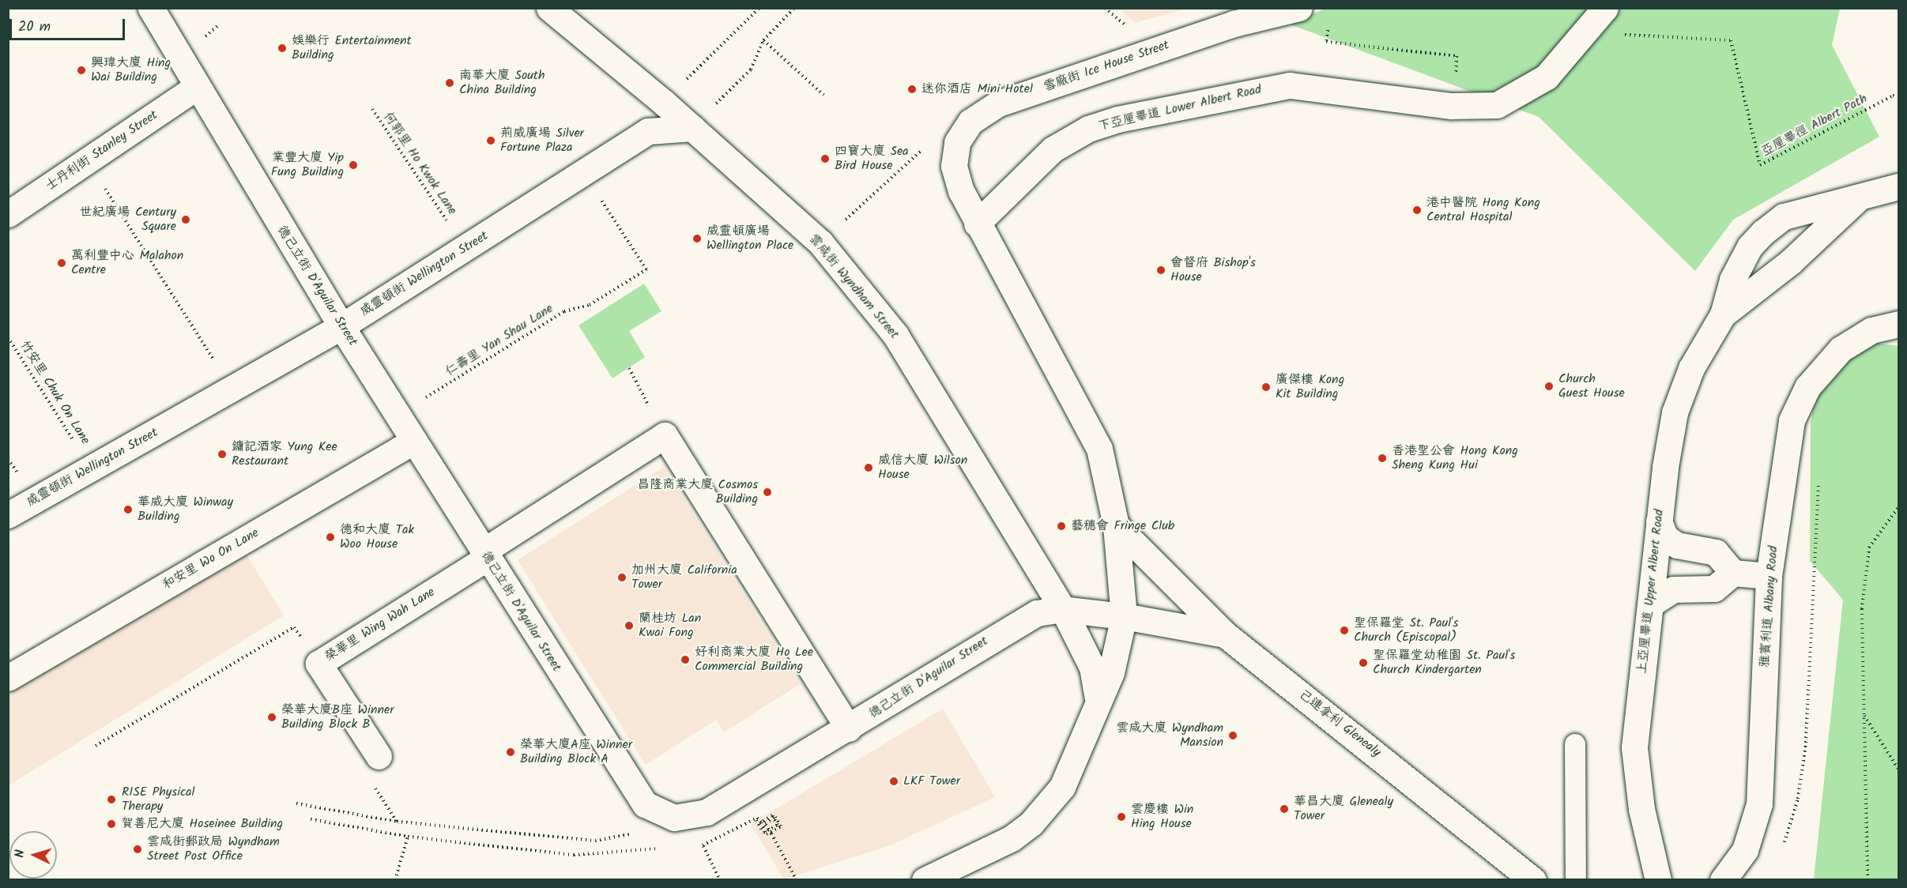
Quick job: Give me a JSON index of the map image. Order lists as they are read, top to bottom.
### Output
{
  "streets": {
    "street": [
      "雪廠街 Ice House Street",
      "下亞厘畢道 Lower Albert Road",
      "士丹利街 Stanley Street",
      "威靈頓街 Wellington Street",
      "德己立街 D'Aguilar Street",
      "雲咸街 Wyndham Street",
      "和安里 Wo On Lane",
      "上亞厘畢道 Upper Albert Road",
      "雅賓利道 Albany Road",
      "榮華里 Wing Wah Lane",
      "己連拿利 Glenealy"
    ],
    "path": [
      "亞厘畢徑 Albert Path",
      "何郭里 Ho Kwok Lane",
      "仁壽里 Yan Shau Lane",
      "竹安里 Chuk On Lane"
    ]
  },
  "crossings": [
    ["雪廠街 Ice House Street", "下亞厘畢道 Lower Albert Road"],
    ["士丹利街 Stanley Street", "德己立街 D'Aguilar Street"],
    ["威靈頓街 Wellington Street", "德己立街 D'Aguilar Street"],
    ["威靈頓街 Wellington Street", "雲咸街 Wyndham Street"],
    ["德己立街 D'Aguilar Street", "雲咸街 Wyndham Street"],
    ["德己立街 D'Aguilar Street", "和安里 Wo On Lane"],
    ["德己立街 D'Aguilar Street", "榮華里 Wing Wah Lane"]
  ],
  "places": [
    "娛樂行 Entertainment Building",
    "興瑋大廈 Hing Wai Building",
    "南華大廈 South China Building",
    "迷你酒店 Mini Hotel",
    "荊威廣場 Silver Fortune Plaza",
    "四寶大廈 Sea Bird House",
    "業豐大廈 Yip Fung Building",
    "港中醫院 Hong Kong Central Hospital",
    "世紀廣場 Century Square",
    "威靈頓廣場 Wellington Place",
    "萬利豐中心 Malahon Centre",
    "會督府 Bishop's House",
    "Church Guest House",
    "廣傑樓 Kong Kit Building",
    "鏞記酒家 Yung Kee Restaurant",
    "香港聖公會 Hong Kong Sheng Kung Hui",
    "威信大廈 Wilson House",
    "昌隆商業大廈 Cosmos Building",
    "華威大廈 Winway Building",
    "藝穗會 Fringe Club",
    "德和大廈 Tak Woo House",
    "加州大廈 California Tower",
    "蘭桂坊 Lan Kwai Fong",
    "聖保羅堂 St. Paul's Church (Episcopal)",
    "好利商業大廈 Ho Lee Commercial Building",
    "聖保羅堂幼稚園 St. Paul's Church Kindergarten",
    "榮華大廈B座 Winner Building Block B",
    "雲咸大廈 Wyndham Mansion",
    "榮華大廈A座 Winner Building Block A",
    "LKF Tower",
    "RISE Physical Therapy",
    "華昌大廈 Glenealy Tower",
    "雲慶樓 Win Hing House",
    "賀善尼大廈 Hoseinee Building",
    "雲咸街郵政局 Wyndham Street Post Office"
  ],
  "scale_bar": "20 m",
  "north": "left"
}
